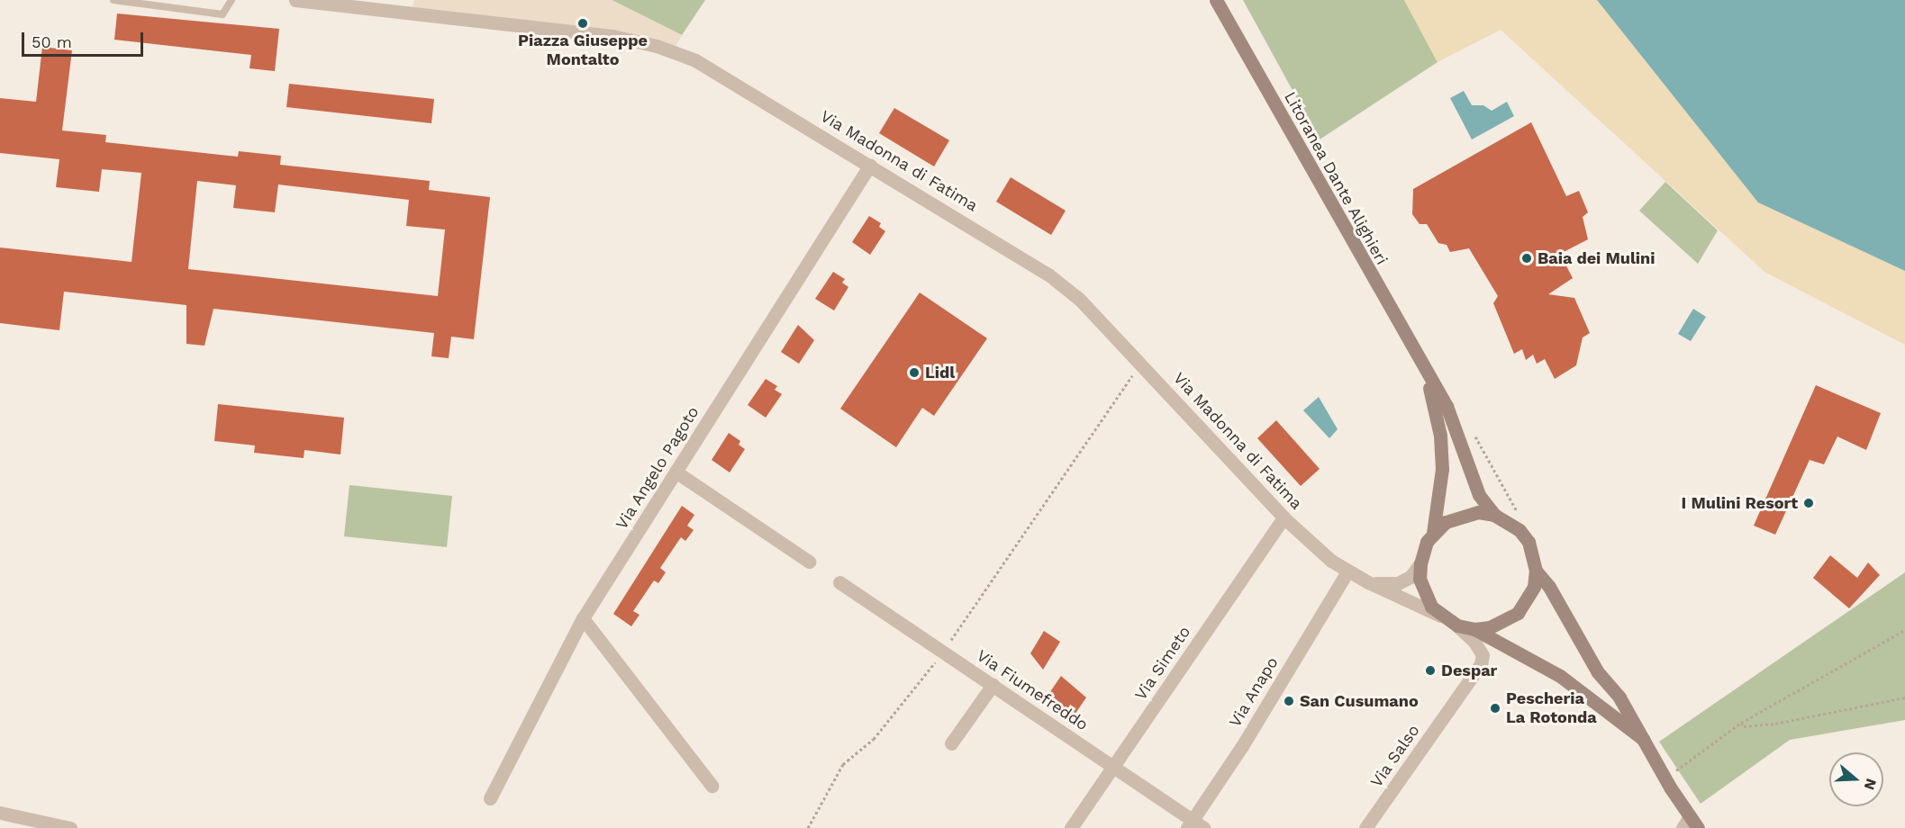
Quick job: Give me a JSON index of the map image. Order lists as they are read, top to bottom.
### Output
{
  "streets": {
    "main road": ["Litoranea Dante Alighieri"],
    "street": [
      "Via Madonna di Fatima",
      "Via Angelo Pagoto",
      "Via Simeto",
      "Via Fiumefreddo",
      "Via Anapo",
      "Via Salso"
    ]
  },
  "crossings": [
    ["Via Madonna di Fatima", "Via Angelo Pagoto"],
    ["Via Madonna di Fatima", "Via Simeto"],
    ["Via Madonna di Fatima", "Via Anapo"],
    ["Via Madonna di Fatima", "Via Salso"],
    ["Via Simeto", "Via Fiumefreddo"],
    ["Via Fiumefreddo", "Via Anapo"]
  ],
  "places": [
    "Piazza Giuseppe Montalto",
    "Baia dei Mulini",
    "Lidl",
    "I Mulini Resort",
    "Despar",
    "San Cusumano",
    "Pescheria La Rotonda"
  ],
  "scale_bar": "50 m",
  "north": "right"
}
